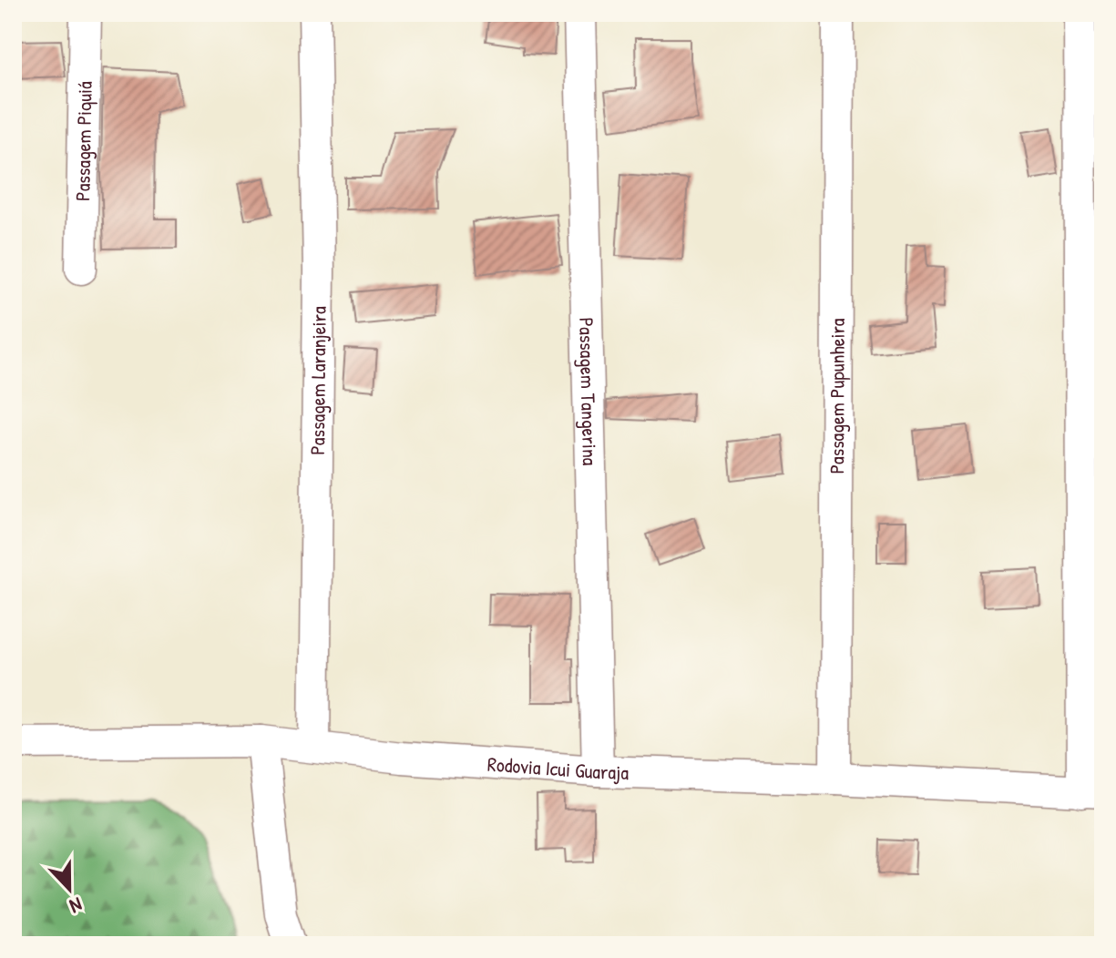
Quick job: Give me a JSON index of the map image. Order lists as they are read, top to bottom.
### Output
{
  "streets": {
    "street": [
      "Passagem Piquiá",
      "Passagem Laranjeira",
      "Passagem Tangerina",
      "Passagem Pupunheira",
      "Rodovia Icui Guaraja"
    ]
  },
  "crossings": [
    ["Passagem Laranjeira", "Rodovia Icui Guaraja"],
    ["Passagem Tangerina", "Rodovia Icui Guaraja"],
    ["Passagem Pupunheira", "Rodovia Icui Guaraja"]
  ],
  "north": "bottom"
}
